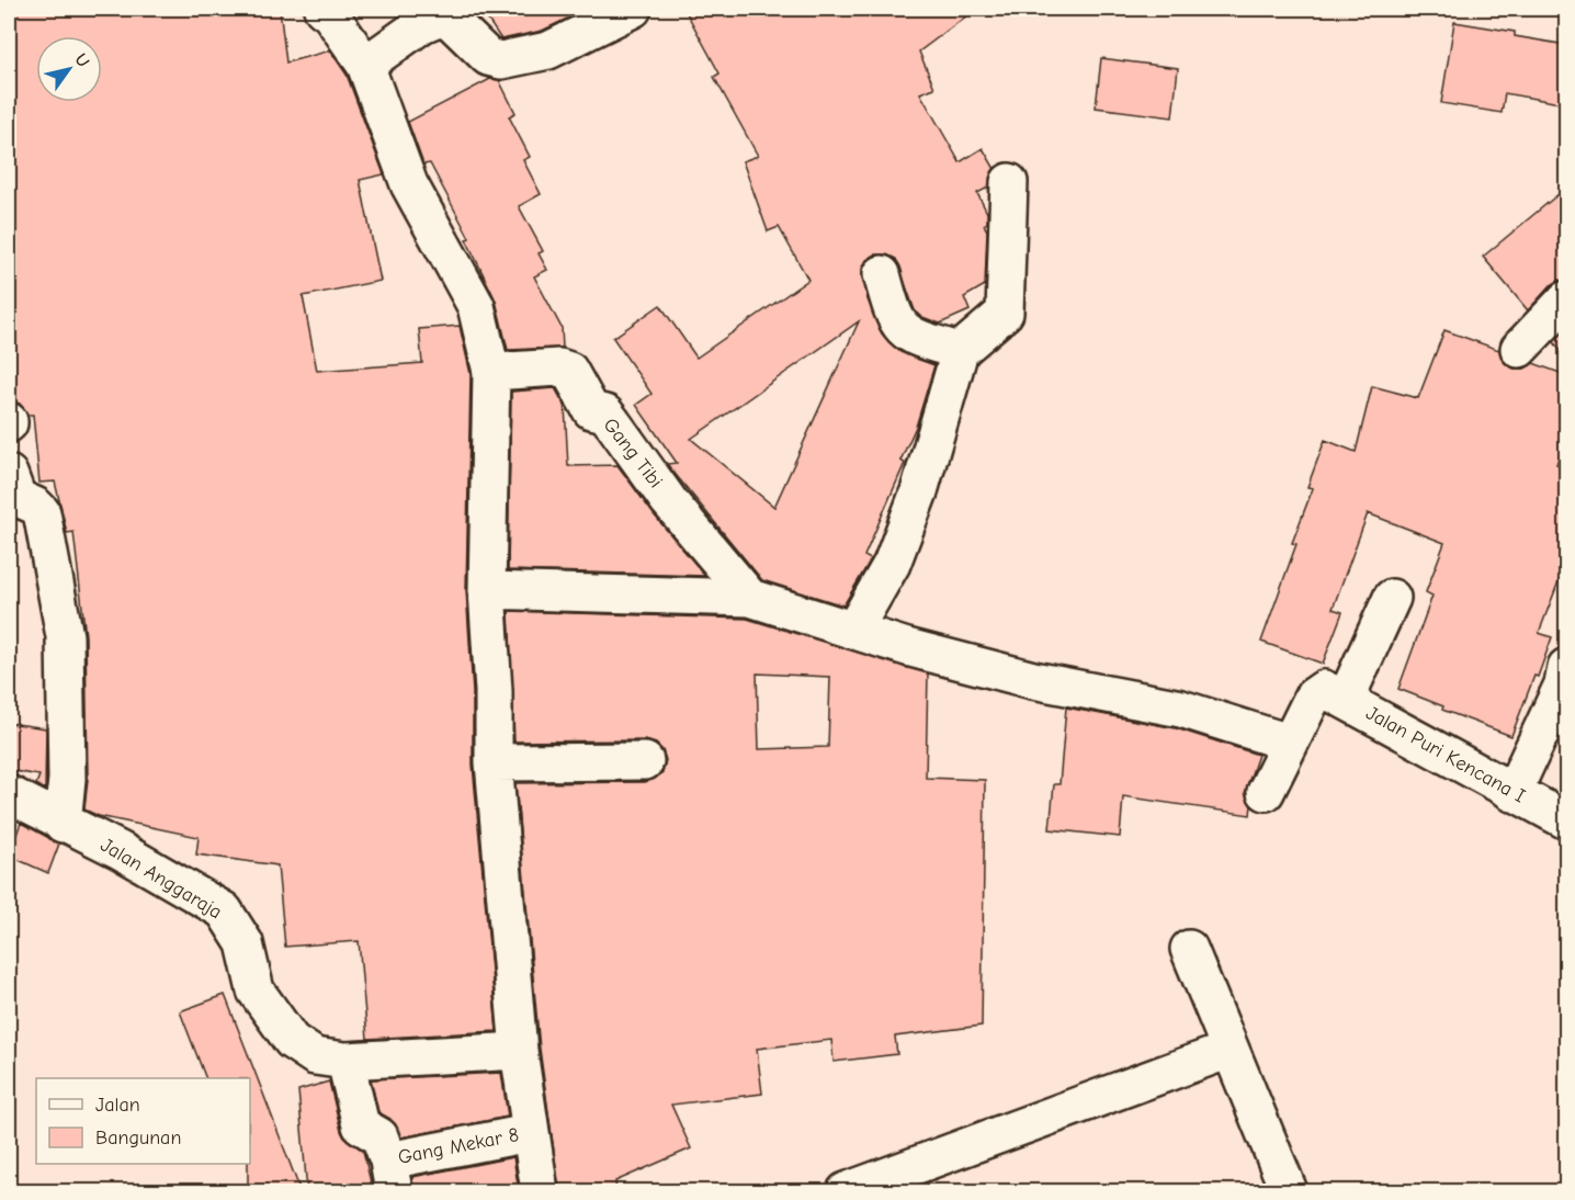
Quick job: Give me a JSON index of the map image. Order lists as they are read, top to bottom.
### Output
{
  "streets": {
    "street": [
      "Gang Tibi",
      "Jalan Puri Kencana I",
      "Jalan Anggaraja",
      "Gang Mekar 8"
    ]
  },
  "legend": ["Jalan", "Bangunan"],
  "north": "top right"
}
